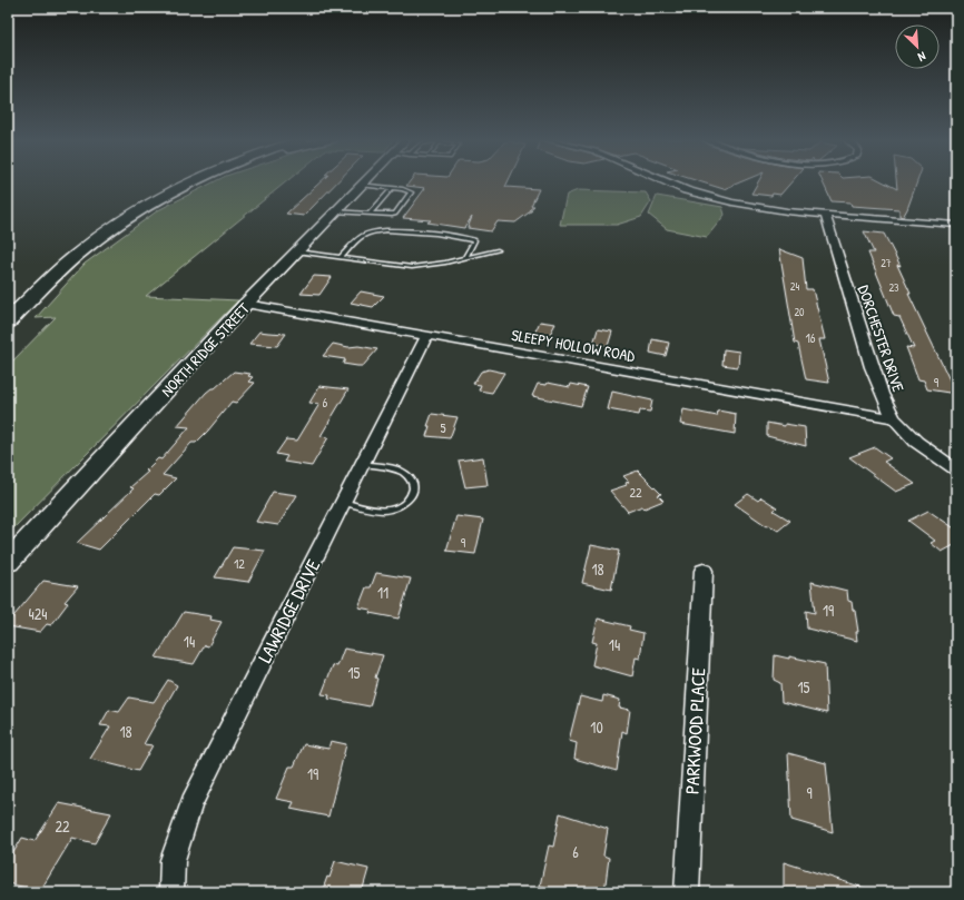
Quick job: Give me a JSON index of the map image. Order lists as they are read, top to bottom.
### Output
{
  "streets": {
    "street": [
      "DORCHESTER DRIVE",
      "SLEEPY HOLLOW ROAD",
      "NORTH RIDGE STREET",
      "LAWRIDGE DRIVE",
      "PARKWOOD PLACE"
    ]
  },
  "crossings": [
    ["DORCHESTER DRIVE", "SLEEPY HOLLOW ROAD"],
    ["SLEEPY HOLLOW ROAD", "NORTH RIDGE STREET"],
    ["SLEEPY HOLLOW ROAD", "LAWRIDGE DRIVE"]
  ],
  "house_numbers": [
    "27",
    "24",
    "23",
    "20",
    "16",
    "9",
    "6",
    "5",
    "22",
    "9",
    "12",
    "18",
    "11",
    "19",
    "424",
    "14",
    "14",
    "15",
    "15",
    "10",
    "18",
    "19",
    "9",
    "22",
    "6"
  ],
  "north": "bottom right"
}
